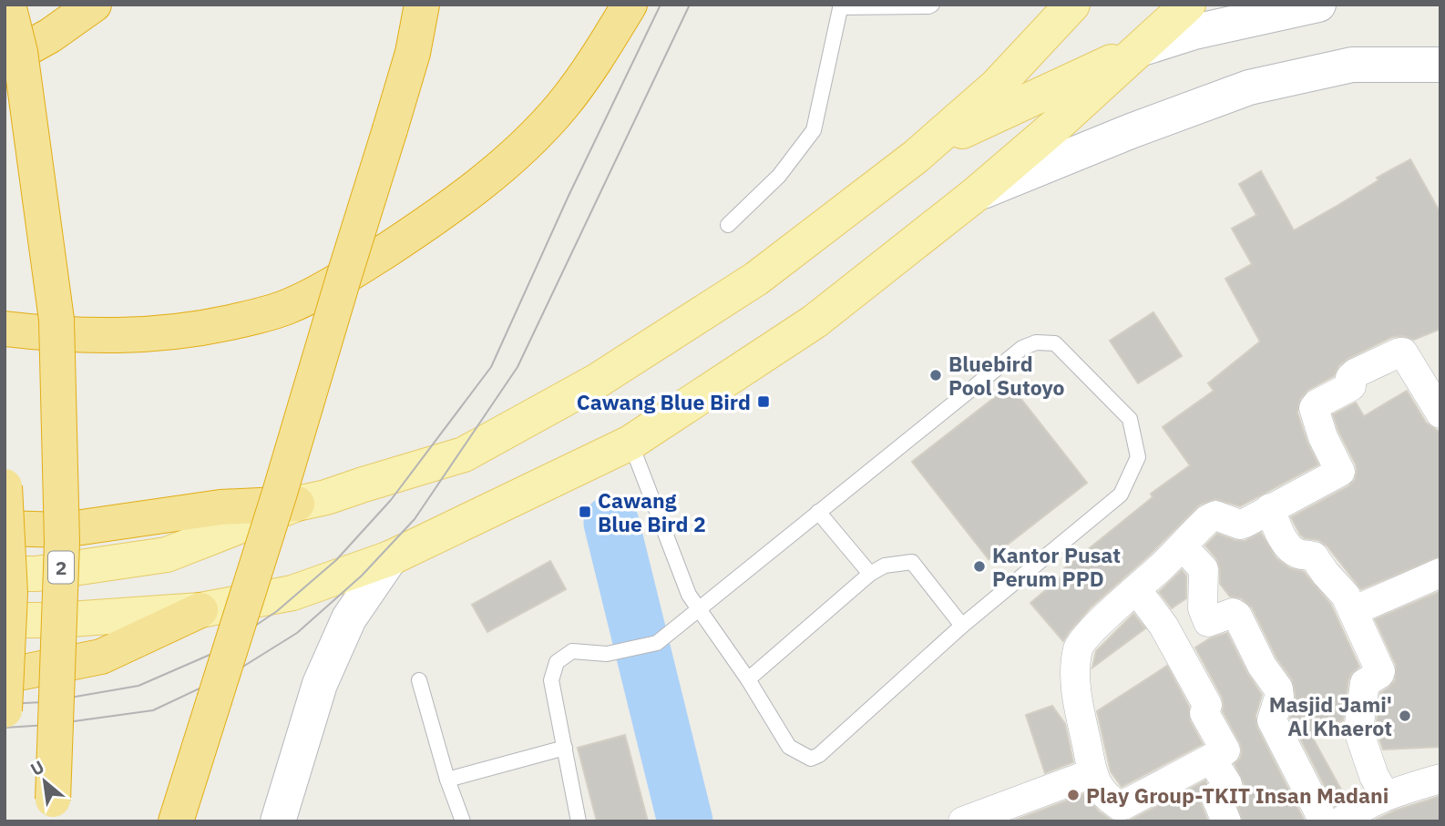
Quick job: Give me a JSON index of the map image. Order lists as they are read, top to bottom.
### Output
{
  "streets": {
    "highway": ["2"]
  },
  "places": {
    "other": [
      "Bluebird Pool Sutoyo",
      "Kantor Pusat Perum PPD",
      "Masjid Jami' Al Khaerot",
      "Play Group-TKIT Insan Madani"
    ],
    "transit": ["Cawang Blue Bird", "Cawang Blue Bird 2"]
  },
  "north": "top left"
}
